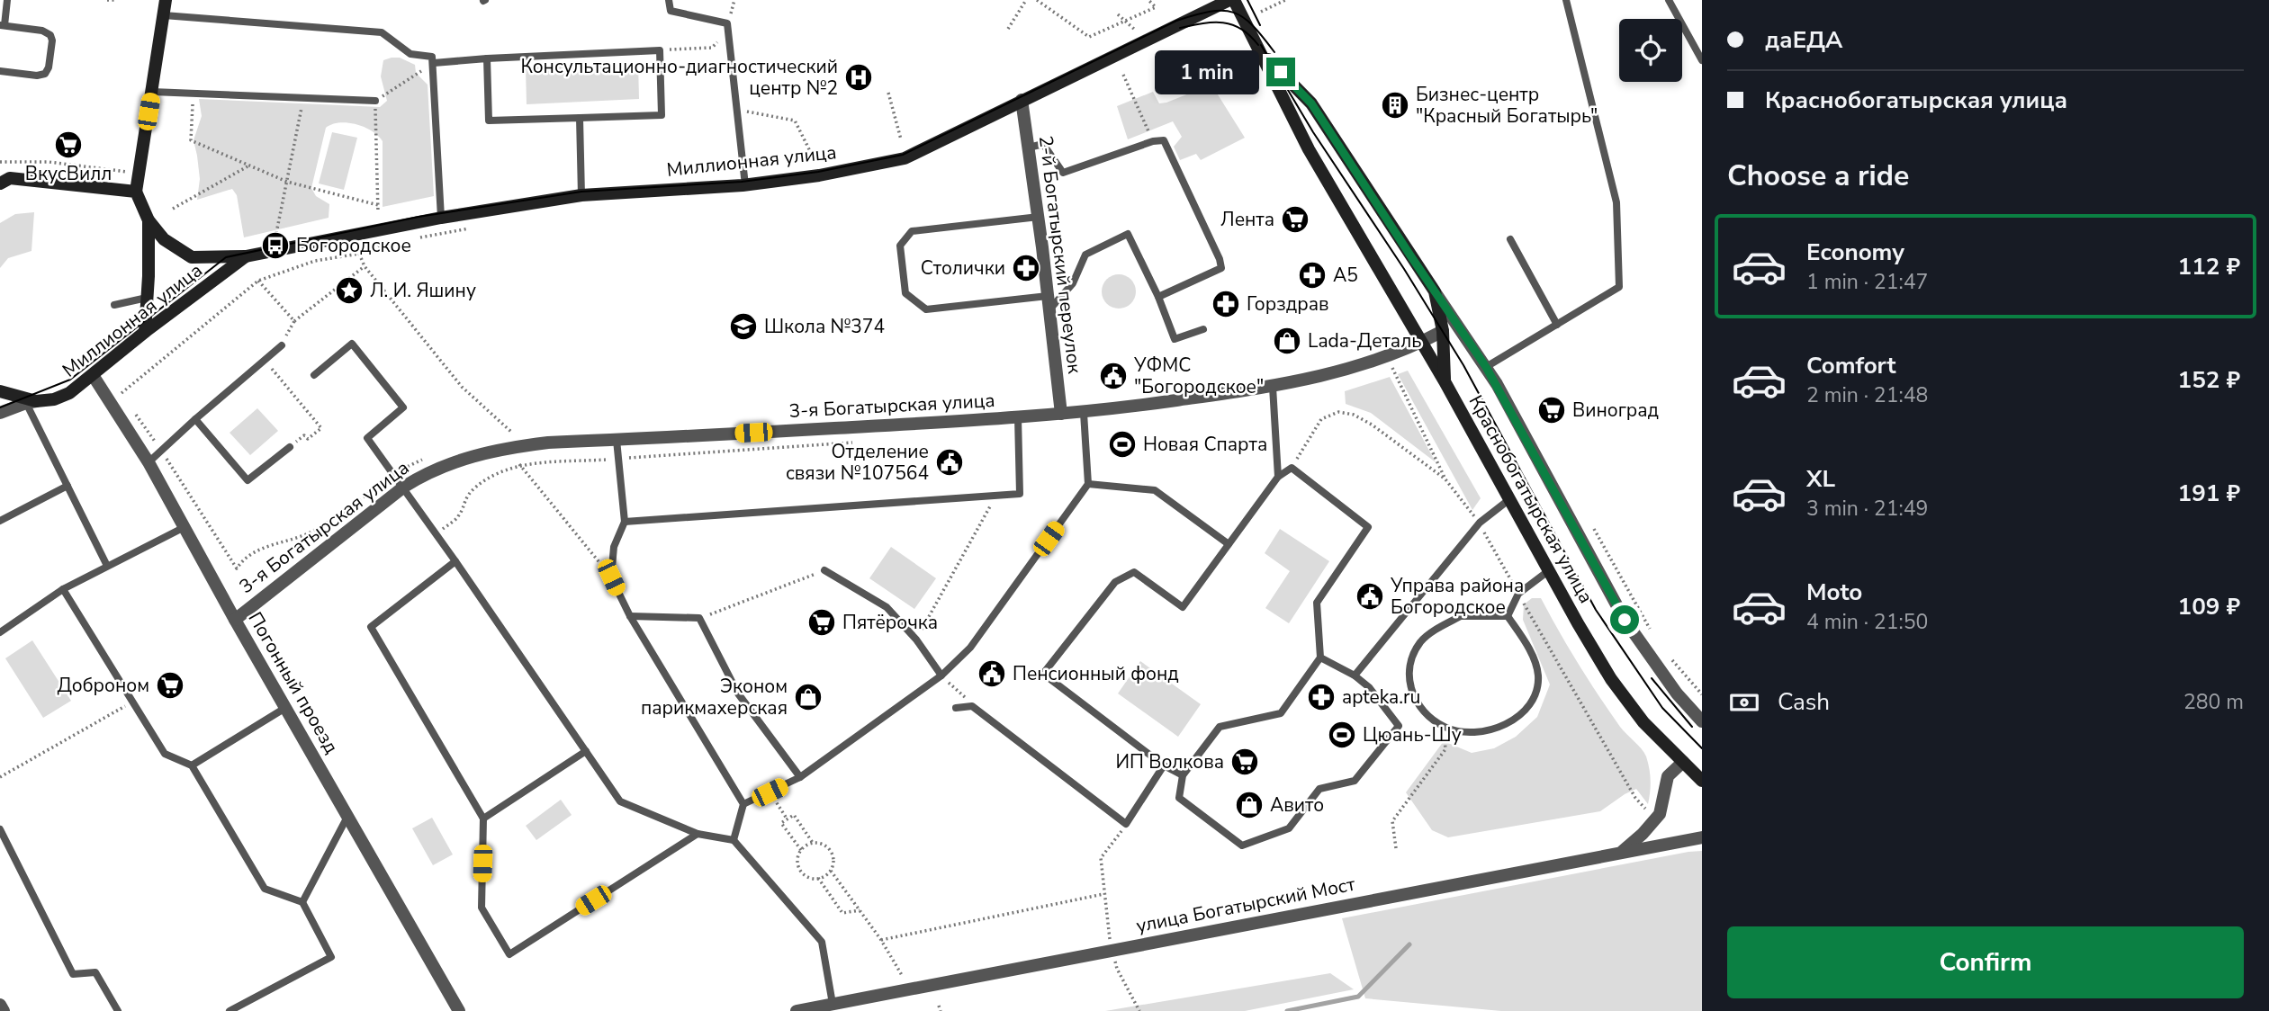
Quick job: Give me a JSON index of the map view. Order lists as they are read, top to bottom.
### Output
{
  "streets": {
    "street": [
      "Миллионная улица",
      "2-й Богатырский переулок",
      "3-я Богатырская улица",
      "Краснобогатырская улица",
      "Погонный проезд",
      "улица Богатырский Мост"
    ]
  },
  "crossings": [
    ["Миллионная улица", "2-й Богатырский переулок"],
    ["Миллионная улица", "Краснобогатырская улица"],
    ["Миллионная улица", "Погонный проезд"],
    ["2-й Богатырский переулок", "3-я Богатырская улица"],
    ["3-я Богатырская улица", "Краснобогатырская улица"],
    ["3-я Богатырская улица", "Погонный проезд"]
  ],
  "places": {
    "hospital": ["Консультационно-диагностический центр №2"],
    "building": ["Бизнес-центр \"Красный Богатырь\""],
    "supermarket": [
      "ВкусВилл",
      "Лента",
      "Виноград",
      "Пятёрочка",
      "Доброном",
      "ИП Волкова"
    ],
    "bus stop": ["Богородское"],
    "pharmacy": [
      "Столички",
      "А5",
      "Горздрав",
      "apteka.ru"
    ],
    "place": ["Л. И. Яшину"],
    "school or university": ["Школа №374"],
    "shop": ["Lada-Деталь", "Эконом парикмахерская", "Авито"],
    "public building": [
      "УФМС \"Богородское\"",
      "Отделение связи №107564",
      "Управа района Богородское",
      "Пенсионный фонд"
    ],
    "sports": ["Новая Спарта", "Цюань-Шу"]
  },
  "page": {
    "banner": ["даЕДА", "Краснобогатырская улица"],
    "bubble": "1 min",
    "heading": "Choose a ride",
    "list": [
      {
        "name": "Economy",
        "note": "1 min · 21:47",
        "value": "112 ₽"
      },
      {
        "name": "Comfort",
        "note": "2 min · 21:48",
        "value": "152 ₽"
      },
      {
        "name": "XL",
        "note": "3 min · 21:49",
        "value": "191 ₽"
      },
      {
        "name": "Moto",
        "note": "4 min · 21:50",
        "value": "109 ₽"
      }
    ],
    "pay": ["Cash", "280 m"],
    "buttons": "Confirm"
  }
}
